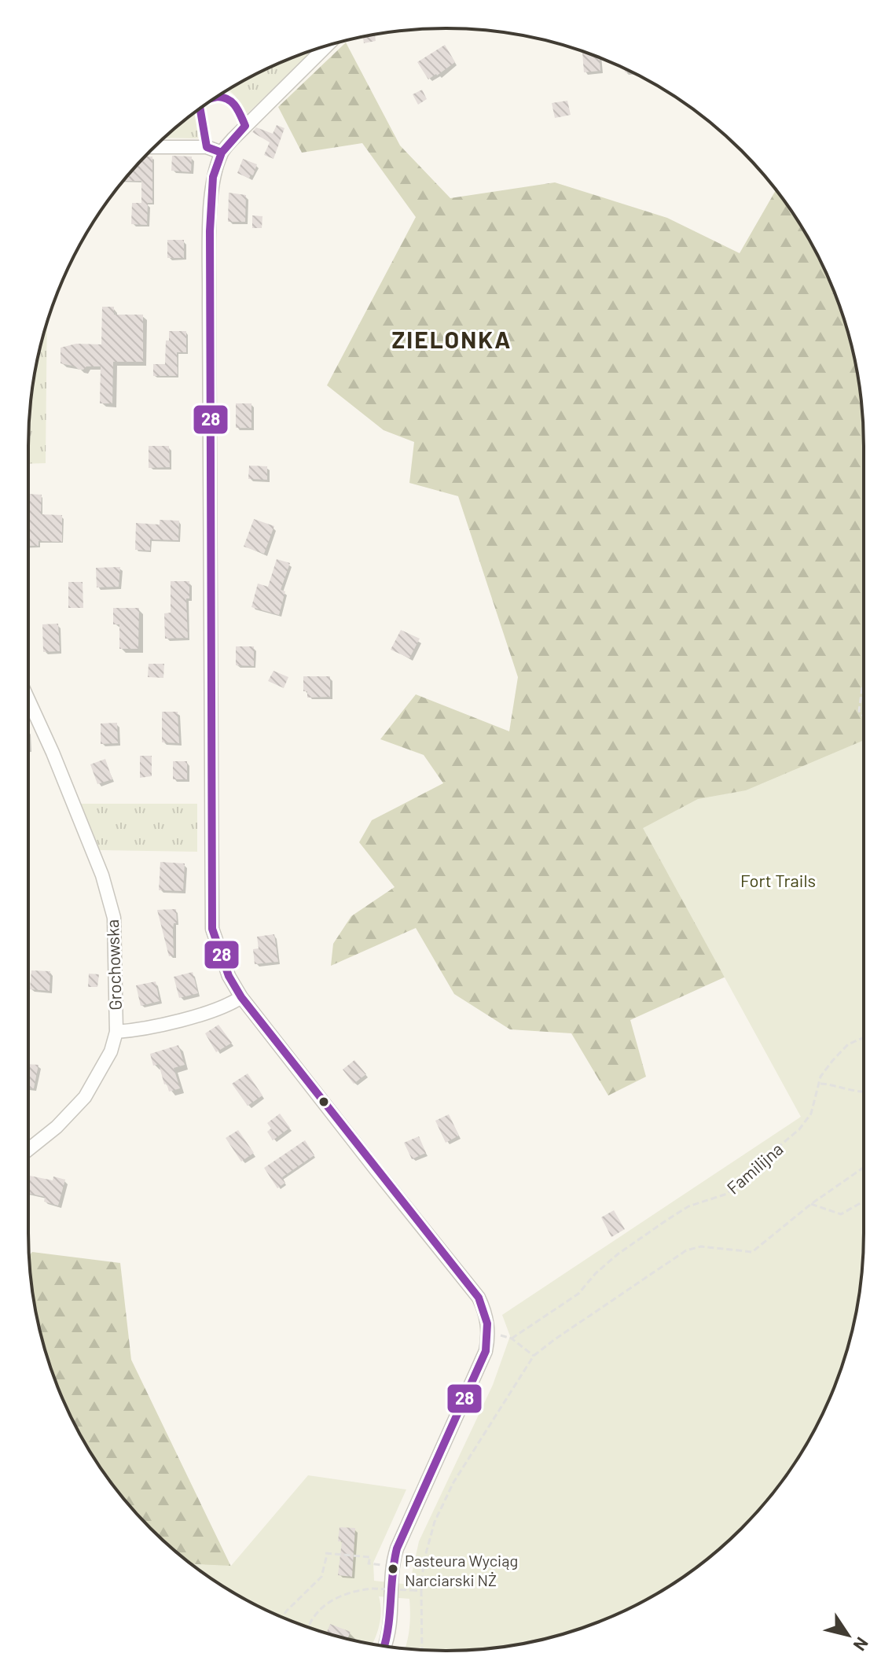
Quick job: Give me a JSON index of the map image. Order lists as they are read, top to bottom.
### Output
{
  "streets": {
    "street": ["Grochowska"],
    "path": ["Familijna"]
  },
  "districts": ["ZIELONKA"],
  "parks": ["Fort Trails"],
  "places": ["Pasteura Wyciąg Narciarski NŻ"],
  "lines": ["transit line 28"],
  "north": "bottom right"
}
